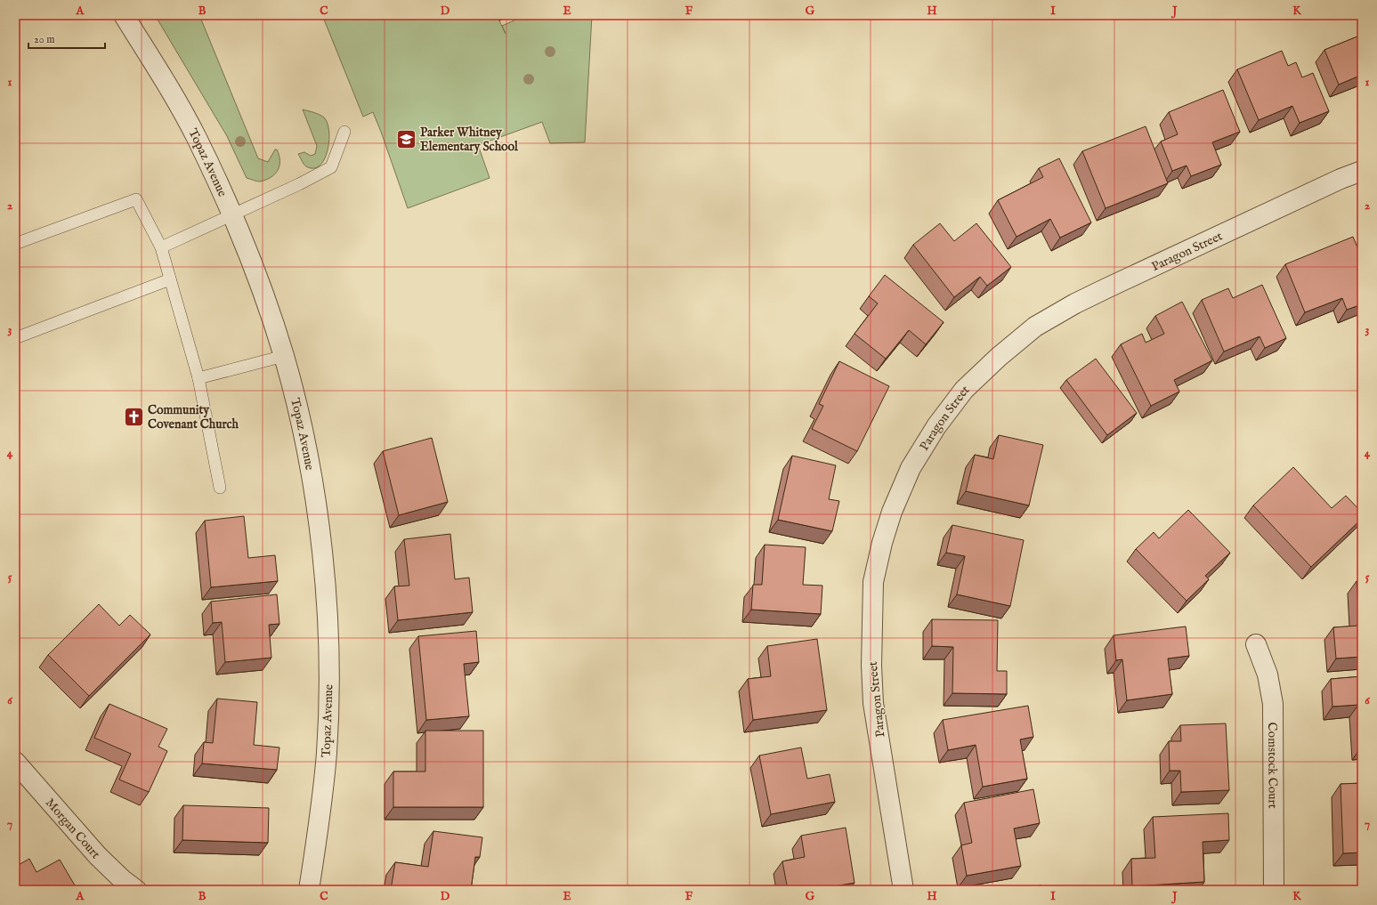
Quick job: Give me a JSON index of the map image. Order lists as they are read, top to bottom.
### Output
{
  "streets": {
    "street": [
      "Topaz Avenue",
      "Paragon Street",
      "Comstock Court",
      "Morgan Court"
    ]
  },
  "places": {
    "school or university": ["Parker Whitney Elementary School"],
    "church": ["Community Covenant Church"]
  },
  "scale_bar": "20 m",
  "grid": {
    "columns": [
      "A",
      "B",
      "C",
      "D",
      "E",
      "F",
      "G",
      "H",
      "I",
      "J",
      "K"
    ],
    "rows": [
      "1",
      "2",
      "3",
      "4",
      "5",
      "6",
      "7"
    ]
  }
}
